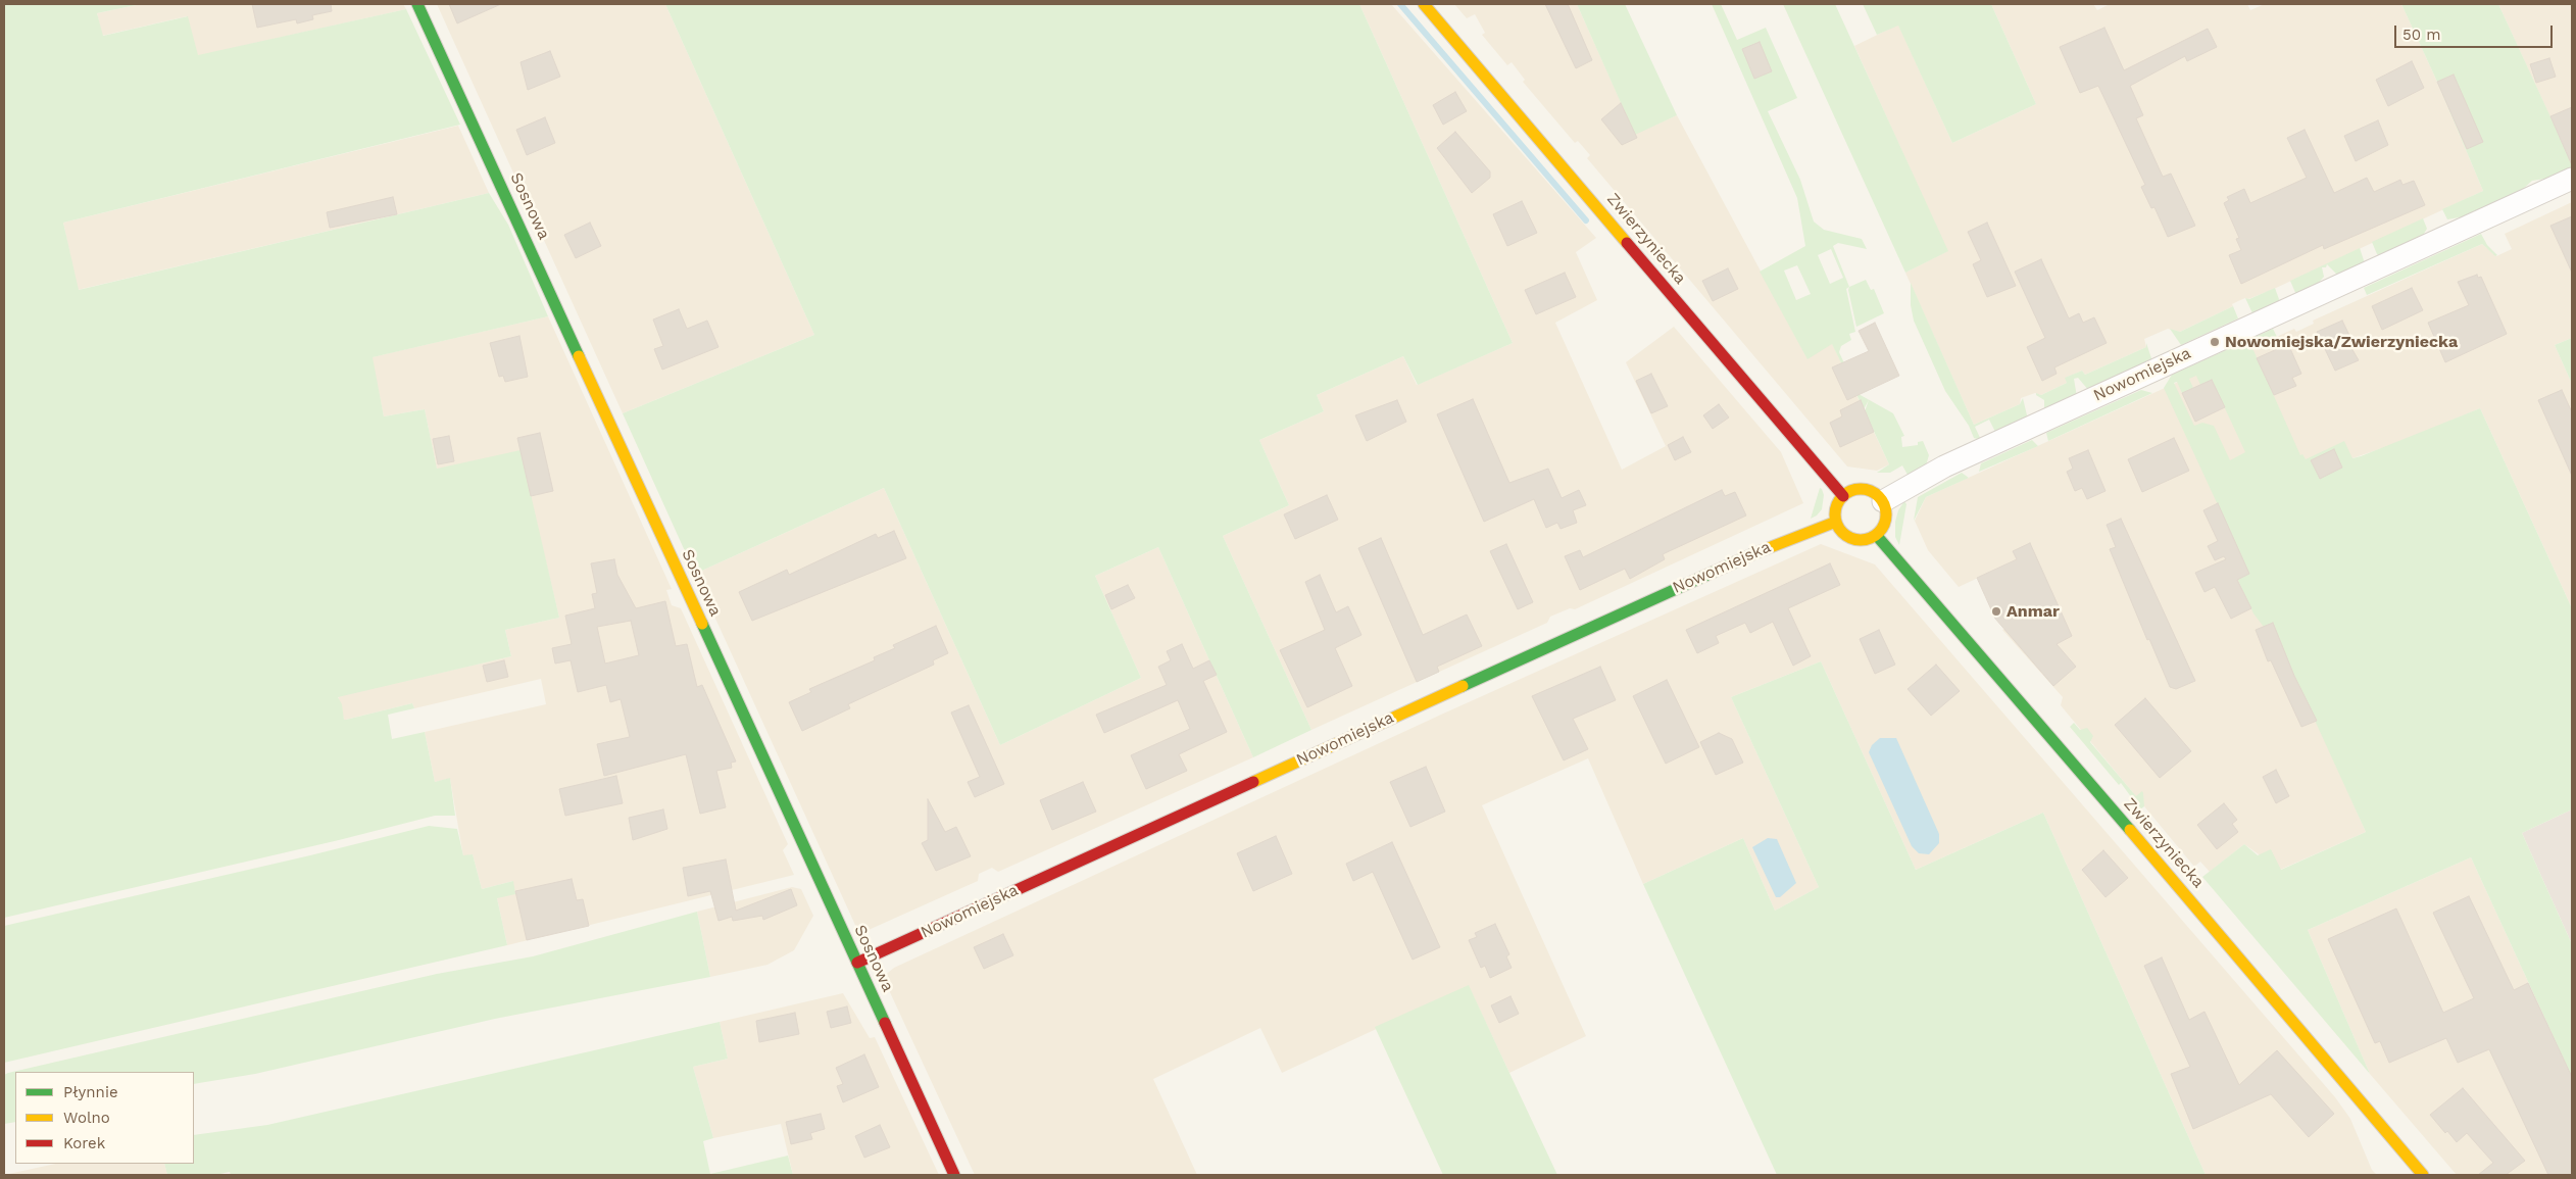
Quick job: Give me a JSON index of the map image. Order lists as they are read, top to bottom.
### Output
{
  "streets": {
    "street": ["Sosnowa", "Zwierzyniecka", "Nowomiejska"]
  },
  "crossings": [
    ["Sosnowa", "Nowomiejska"],
    ["Zwierzyniecka", "Nowomiejska"]
  ],
  "places": ["Nowomiejska/Zwierzyniecka", "Anmar"],
  "legend": ["Płynnie", "Wolno", "Korek"],
  "scale_bar": "50 m"
}
